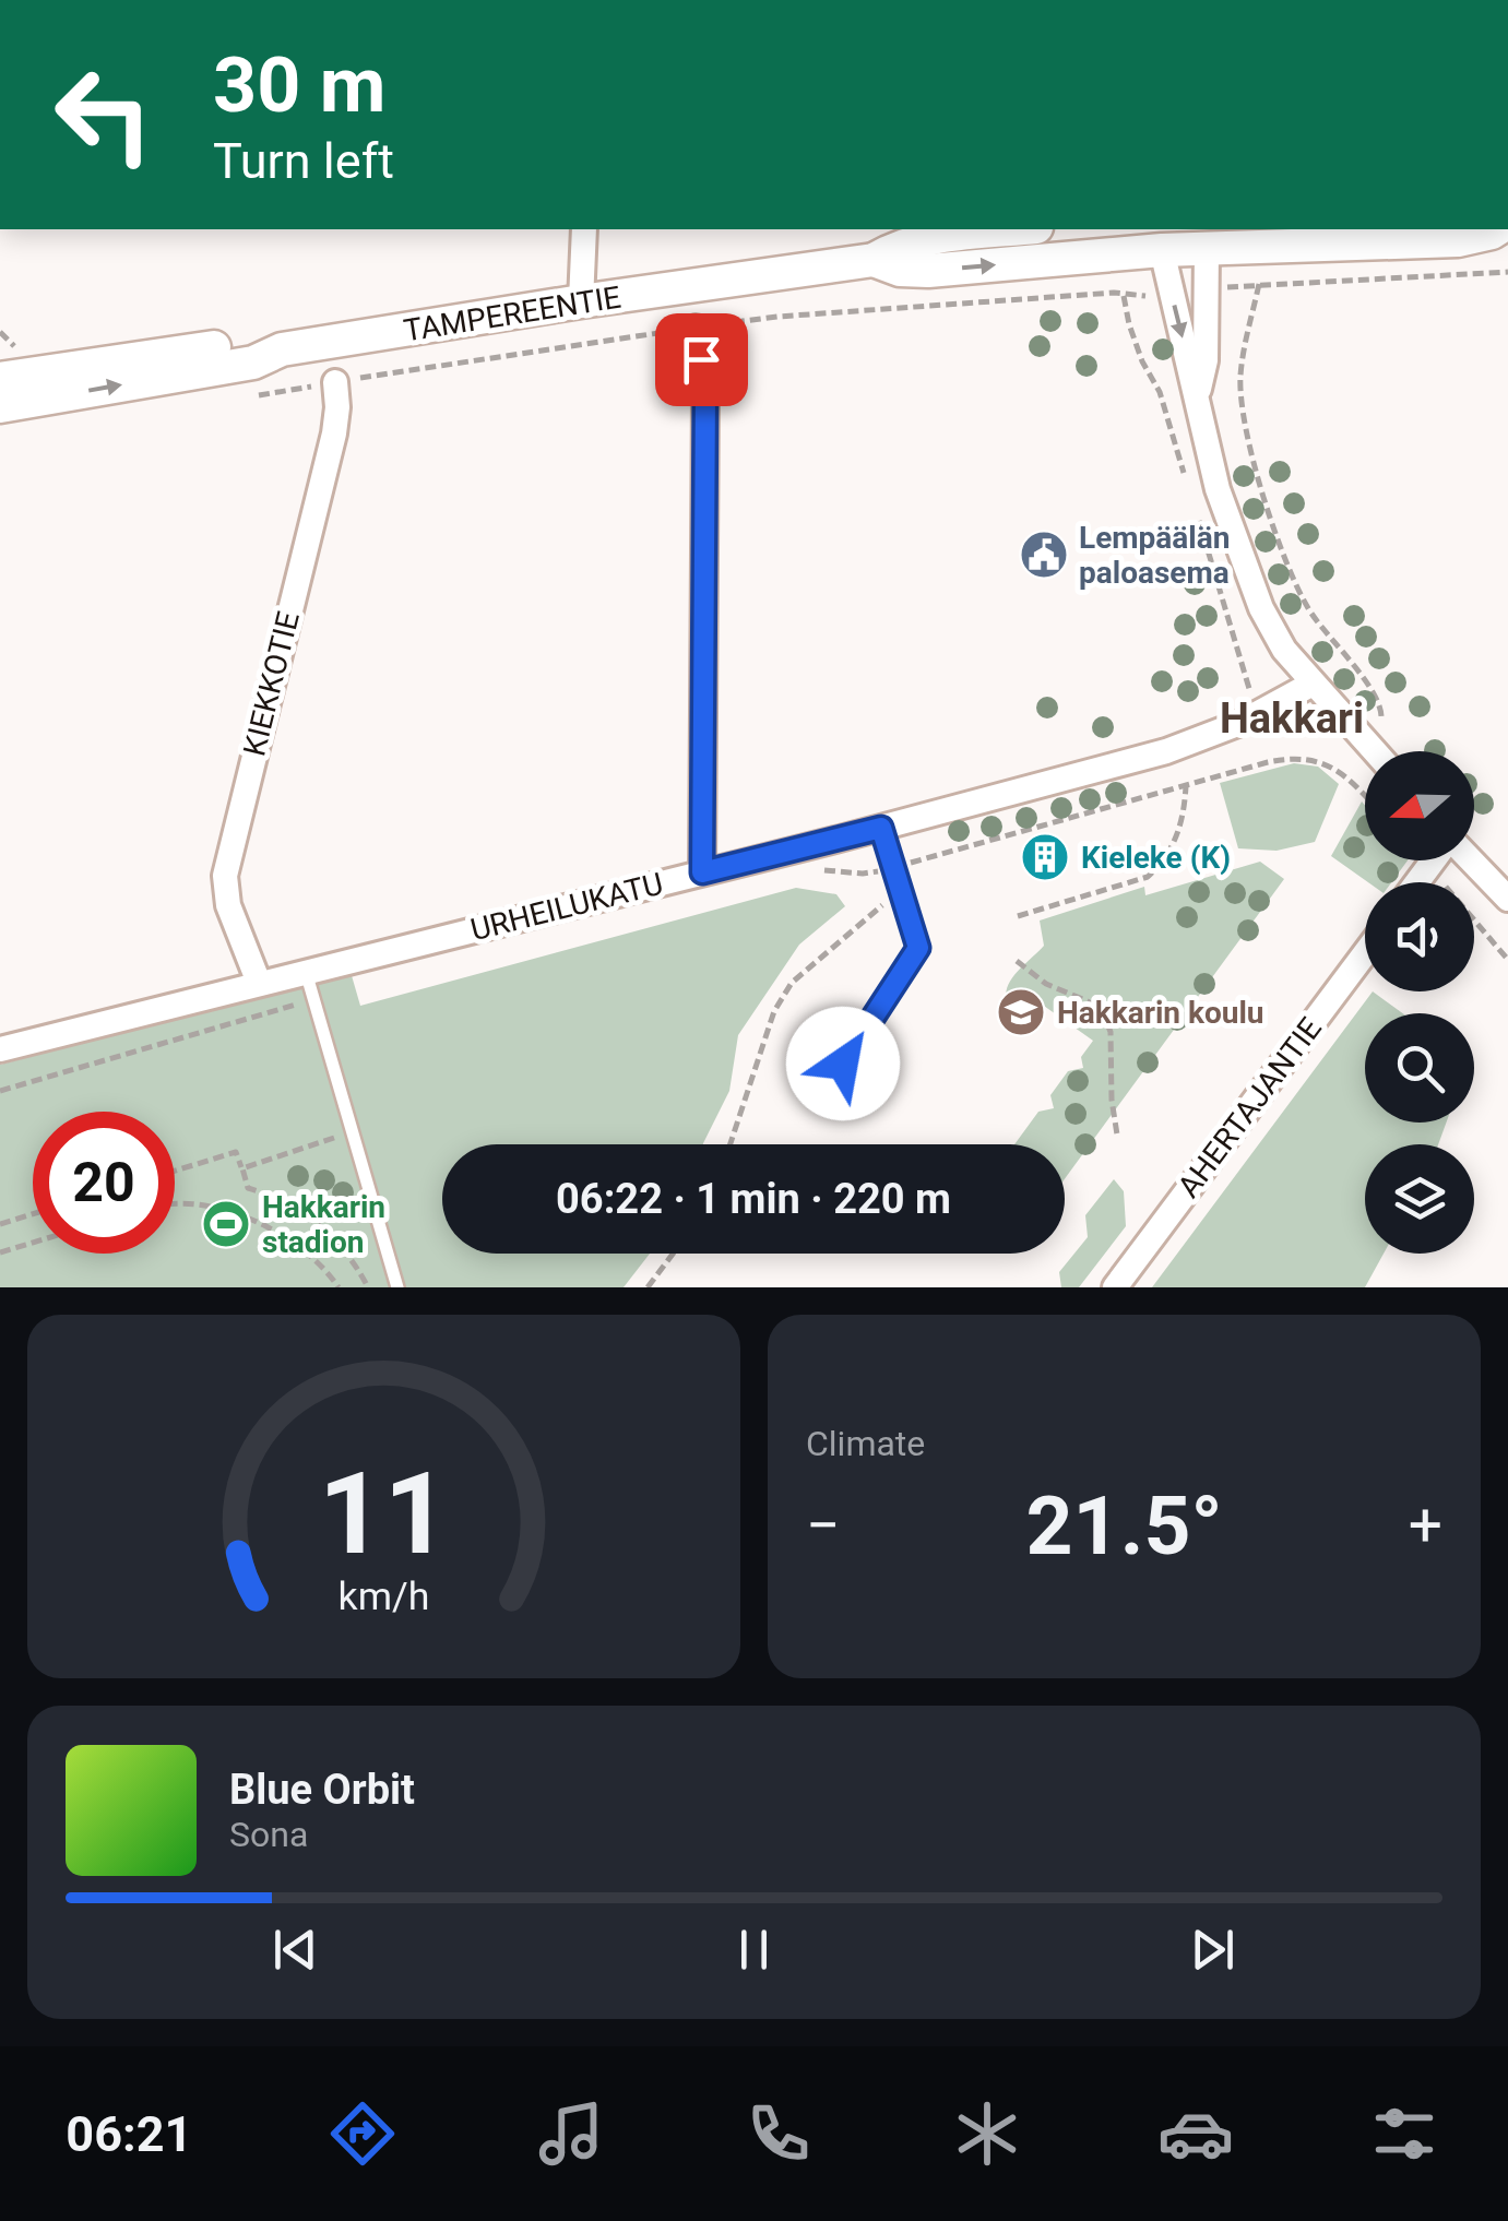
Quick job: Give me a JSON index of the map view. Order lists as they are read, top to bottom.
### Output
{
  "streets": {
    "main road": ["TAMPEREENTIE"],
    "street": ["KIEKKOTIE", "URHEILUKATU", "AHERTAJANTIE"]
  },
  "crossings": [
    ["KIEKKOTIE", "URHEILUKATU"]
  ],
  "districts": ["Hakkari"],
  "places": {
    "public building": ["Lempäälän paloasema"],
    "building": ["Kieleke (K)"],
    "school or university": ["Hakkarin koulu"],
    "sports": ["Hakkarin stadion"]
  },
  "north": "left",
  "page": {
    "turn": ["30 m", "Turn left"],
    "limit": "20",
    "trip": "06:22 · 1 min · 220 m",
    "tile": "Climate",
    "heat": ["−", "21.5°", "+"],
    "song": ["Blue Orbit", "Sona"],
    "tabs": "06:21",
    "gauge": ["11", "km/h"]
  }
}
